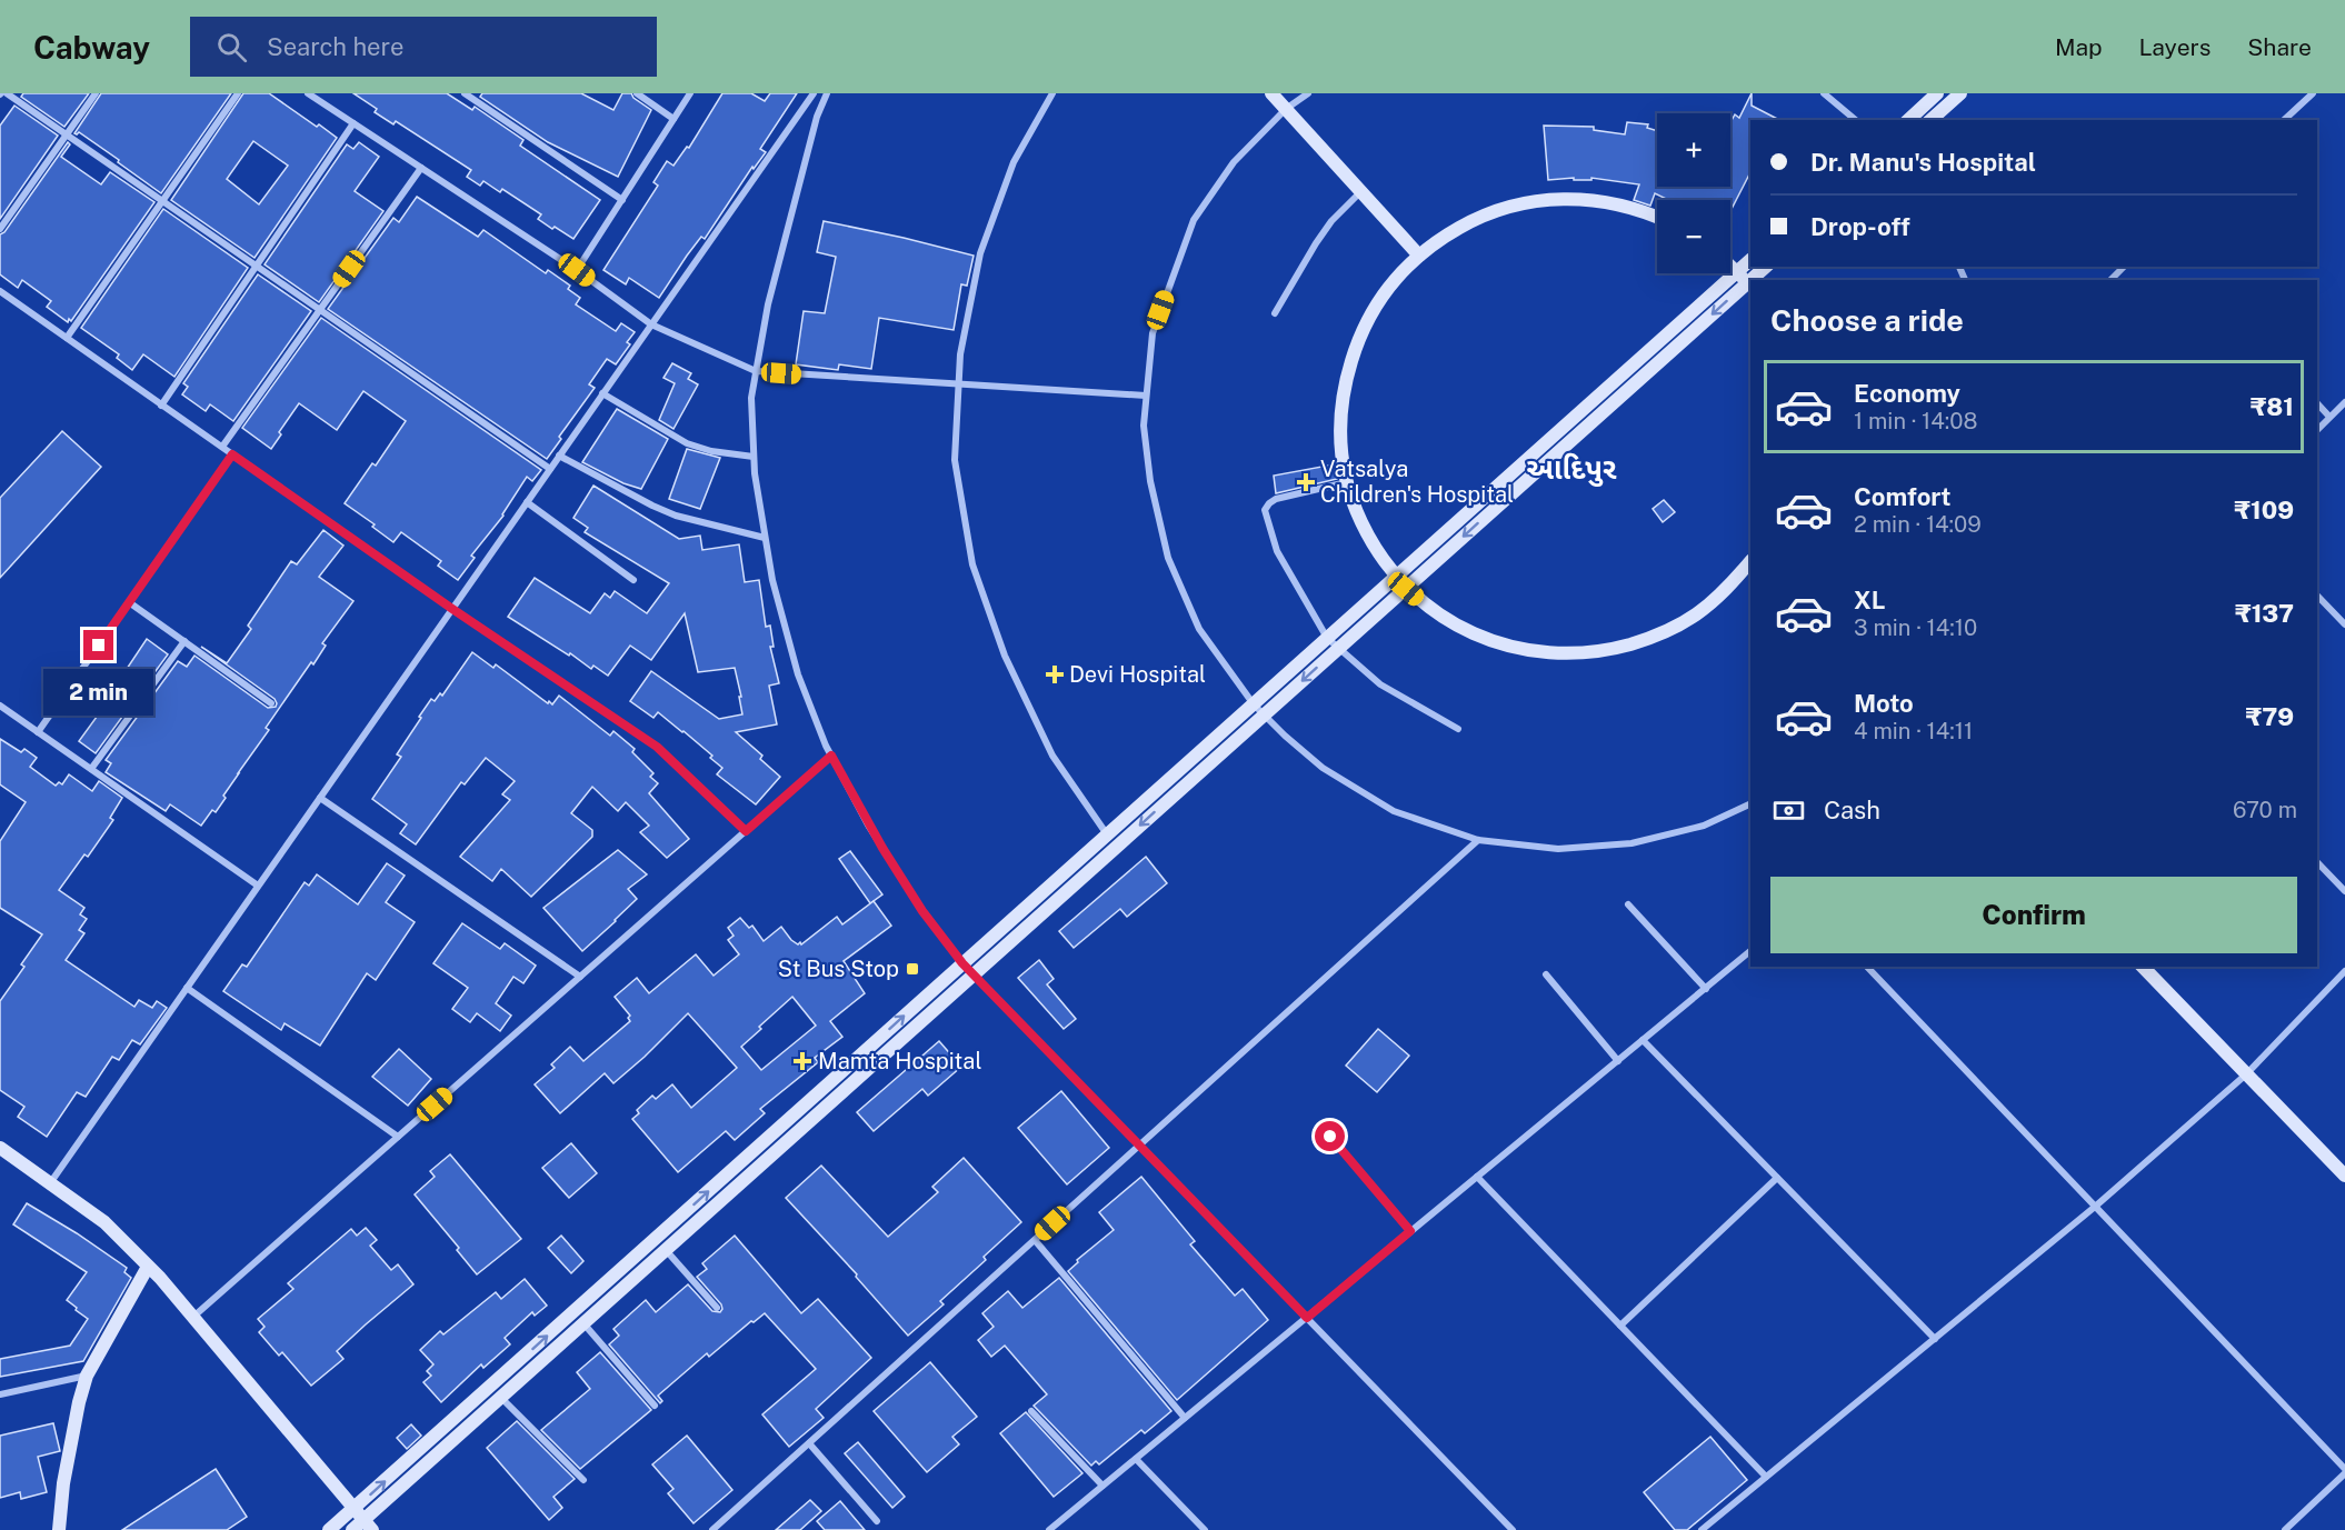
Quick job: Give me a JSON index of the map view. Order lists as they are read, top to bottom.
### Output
{
  "districts": ["આદિપુર"],
  "places": {
    "health": ["Vatsalya Children's Hospital", "Devi Hospital", "Mamta Hospital"],
    "transit": ["St Bus Stop"]
  },
  "page": {
    "header": "Cabway",
    "search": "Search here",
    "nav": ["Map", "Layers", "Share"],
    "map_buttons": ["+", "−"],
    "banner": ["Dr. Manu's Hospital", "Drop-off"],
    "heading": "Choose a ride",
    "list": [
      {
        "name": "Economy",
        "note": "1 min · 14:08",
        "value": "₹81"
      },
      {
        "name": "Comfort",
        "note": "2 min · 14:09",
        "value": "₹109"
      },
      {
        "name": "XL",
        "note": "3 min · 14:10",
        "value": "₹137"
      },
      {
        "name": "Moto",
        "note": "4 min · 14:11",
        "value": "₹79"
      }
    ],
    "bubble": "2 min",
    "pay": ["Cash", "670 m"],
    "buttons": "Confirm"
  }
}
